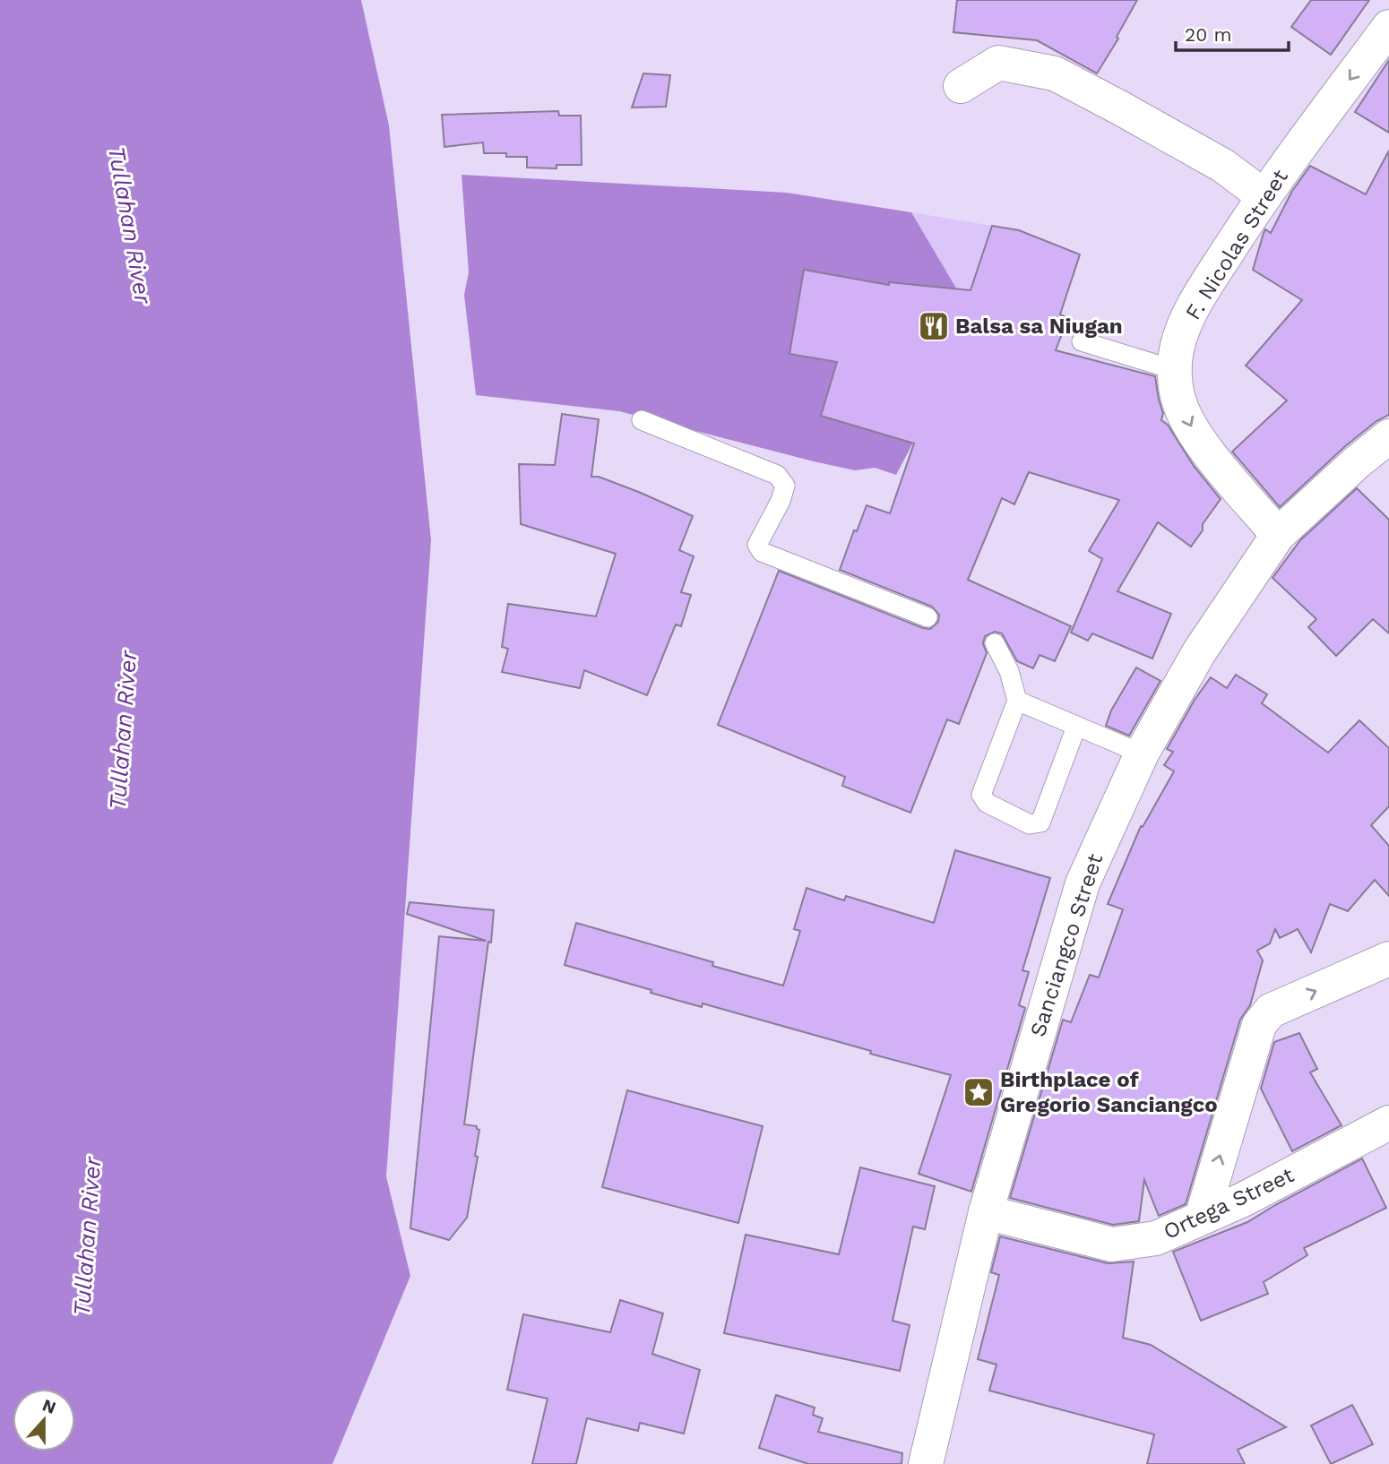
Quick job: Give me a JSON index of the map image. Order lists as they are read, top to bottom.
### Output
{
  "streets": {
    "street": ["F. Nicolas Street", "Sanciangco Street", "Ortega Street"]
  },
  "crossings": [
    ["F. Nicolas Street", "Sanciangco Street"],
    ["Sanciangco Street", "Ortega Street"]
  ],
  "one_way": ["F. Nicolas Street"],
  "water": ["Tullahan River"],
  "places": {
    "restaurant": ["Balsa sa Niugan"],
    "place": ["Birthplace of Gregorio Sanciangco"]
  },
  "scale_bar": "20 m",
  "north": "top"
}
